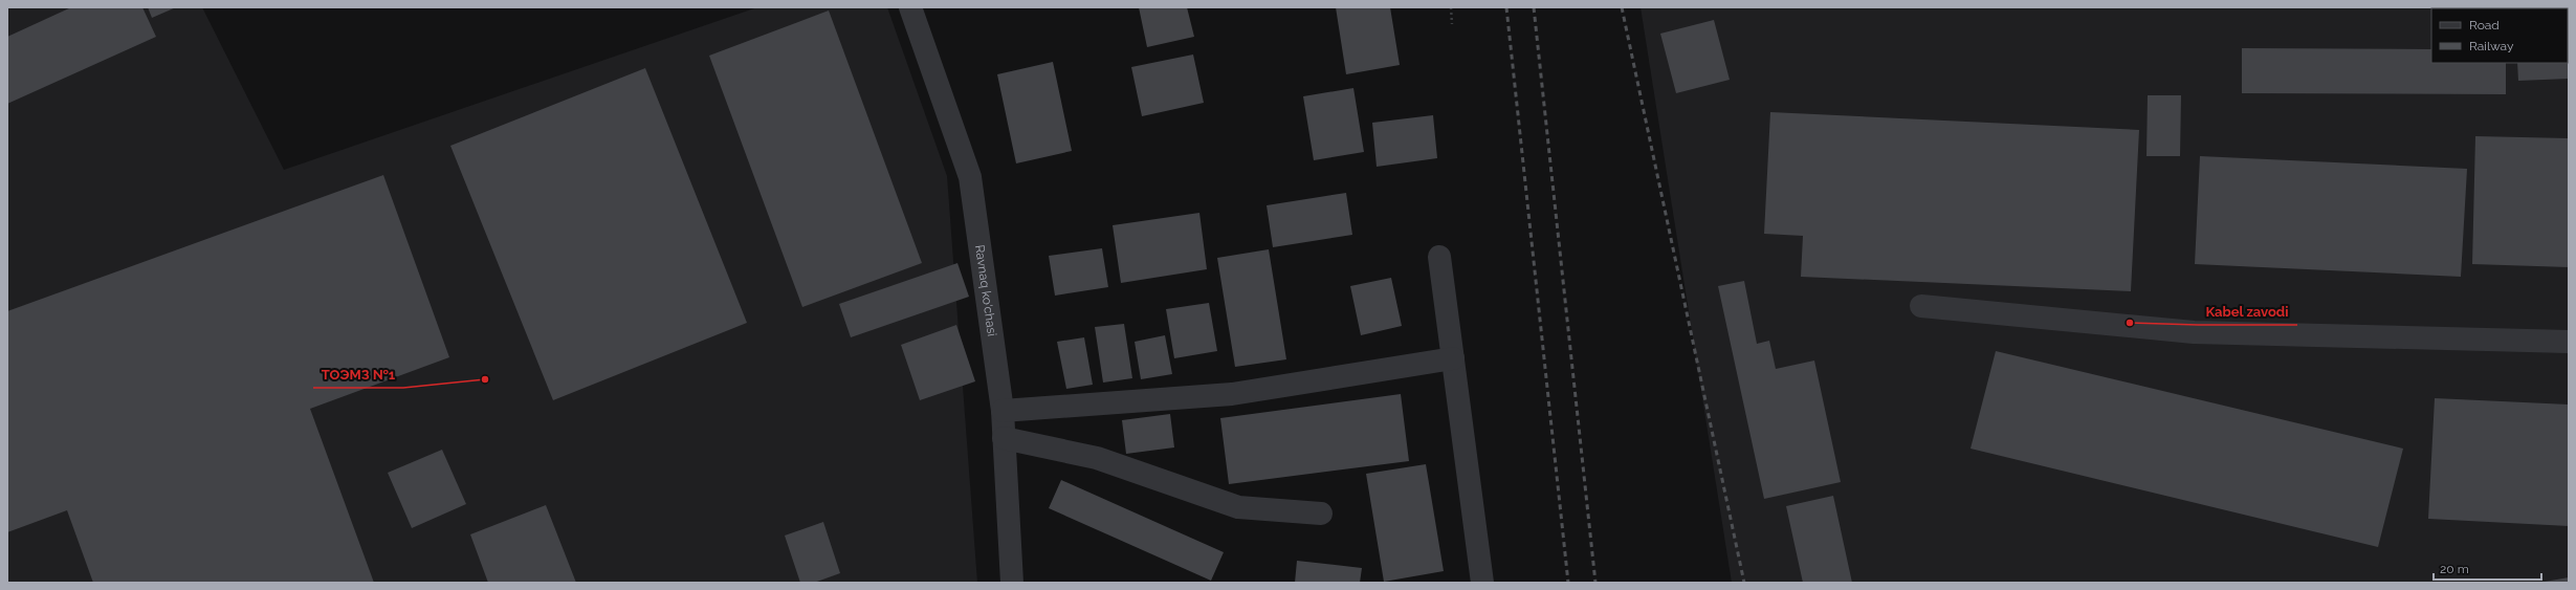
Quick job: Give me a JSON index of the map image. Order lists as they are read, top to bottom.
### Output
{
  "streets": {
    "street": ["Ravnaq ko'chasi"]
  },
  "places": ["Kabel zavodi", "ТОЭМЗ №1"],
  "legend": ["Road", "Railway"],
  "scale_bar": "20 m"
}
